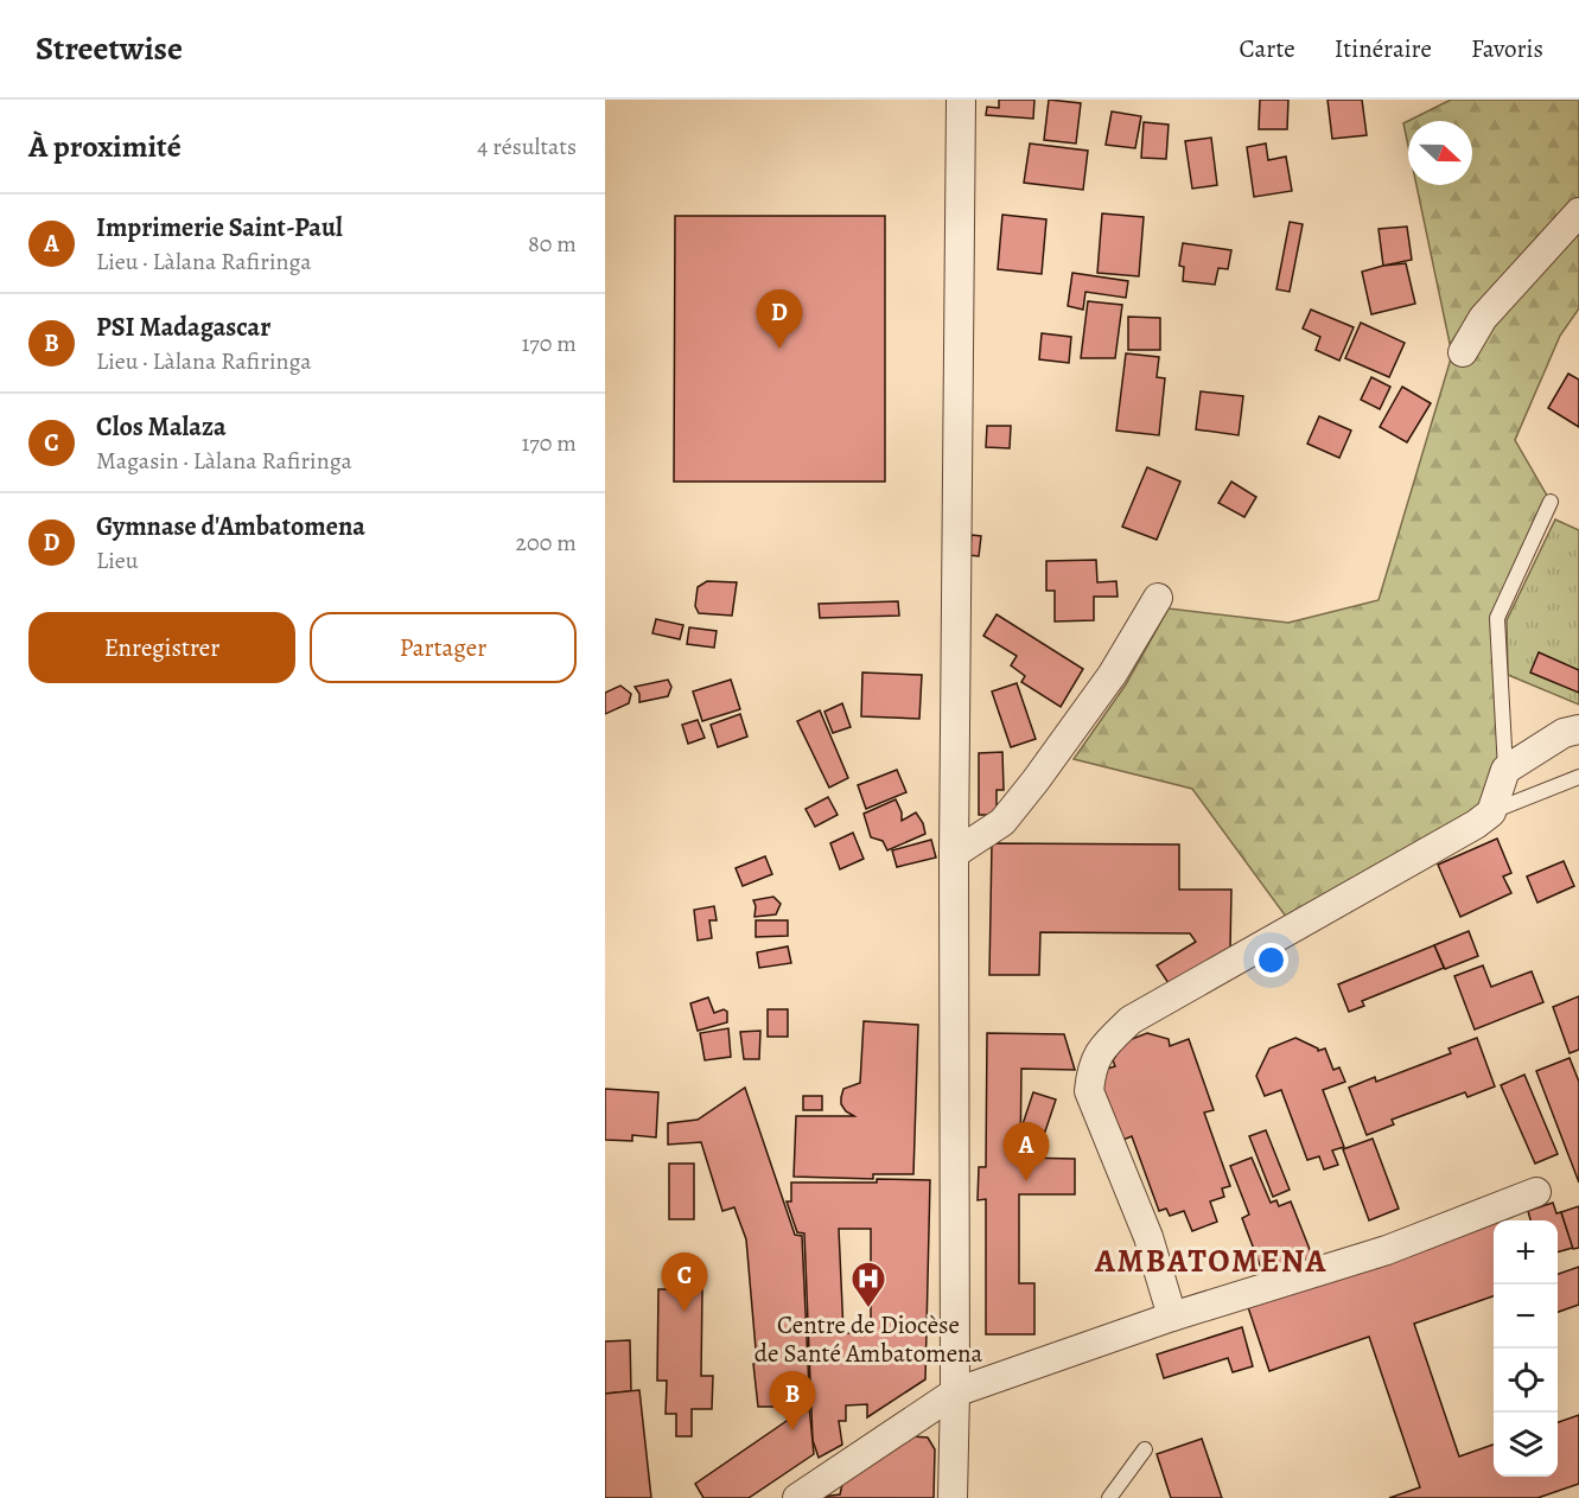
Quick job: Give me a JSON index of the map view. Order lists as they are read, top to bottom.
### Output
{
  "districts": ["AMBATOMENA"],
  "places": {
    "hospital": ["Centre de Diocèse de Santé Ambatomena"]
  },
  "north": "right",
  "page": {
    "header": "Streetwise",
    "nav": ["Carte", "Itinéraire", "Favoris"],
    "heading": ["À proximité", "4 résultats"],
    "list": [
      {
        "mark": "A",
        "name": "Imprimerie Saint-Paul",
        "note": "Lieu · Làlana Rafiringa",
        "value": "80 m"
      },
      {
        "mark": "B",
        "name": "PSI Madagascar",
        "note": "Lieu · Làlana Rafiringa",
        "value": "170 m"
      },
      {
        "mark": "C",
        "name": "Clos Malaza",
        "note": "Magasin · Làlana Rafiringa",
        "value": "170 m"
      },
      {
        "mark": "D",
        "name": "Gymnase d'Ambatomena",
        "note": "Lieu",
        "value": "200 m"
      }
    ],
    "pins": [
      "D",
      "A",
      "C",
      "B"
    ],
    "buttons": ["Enregistrer", "Partager"],
    "map_buttons": ["+", "−"]
  }
}
